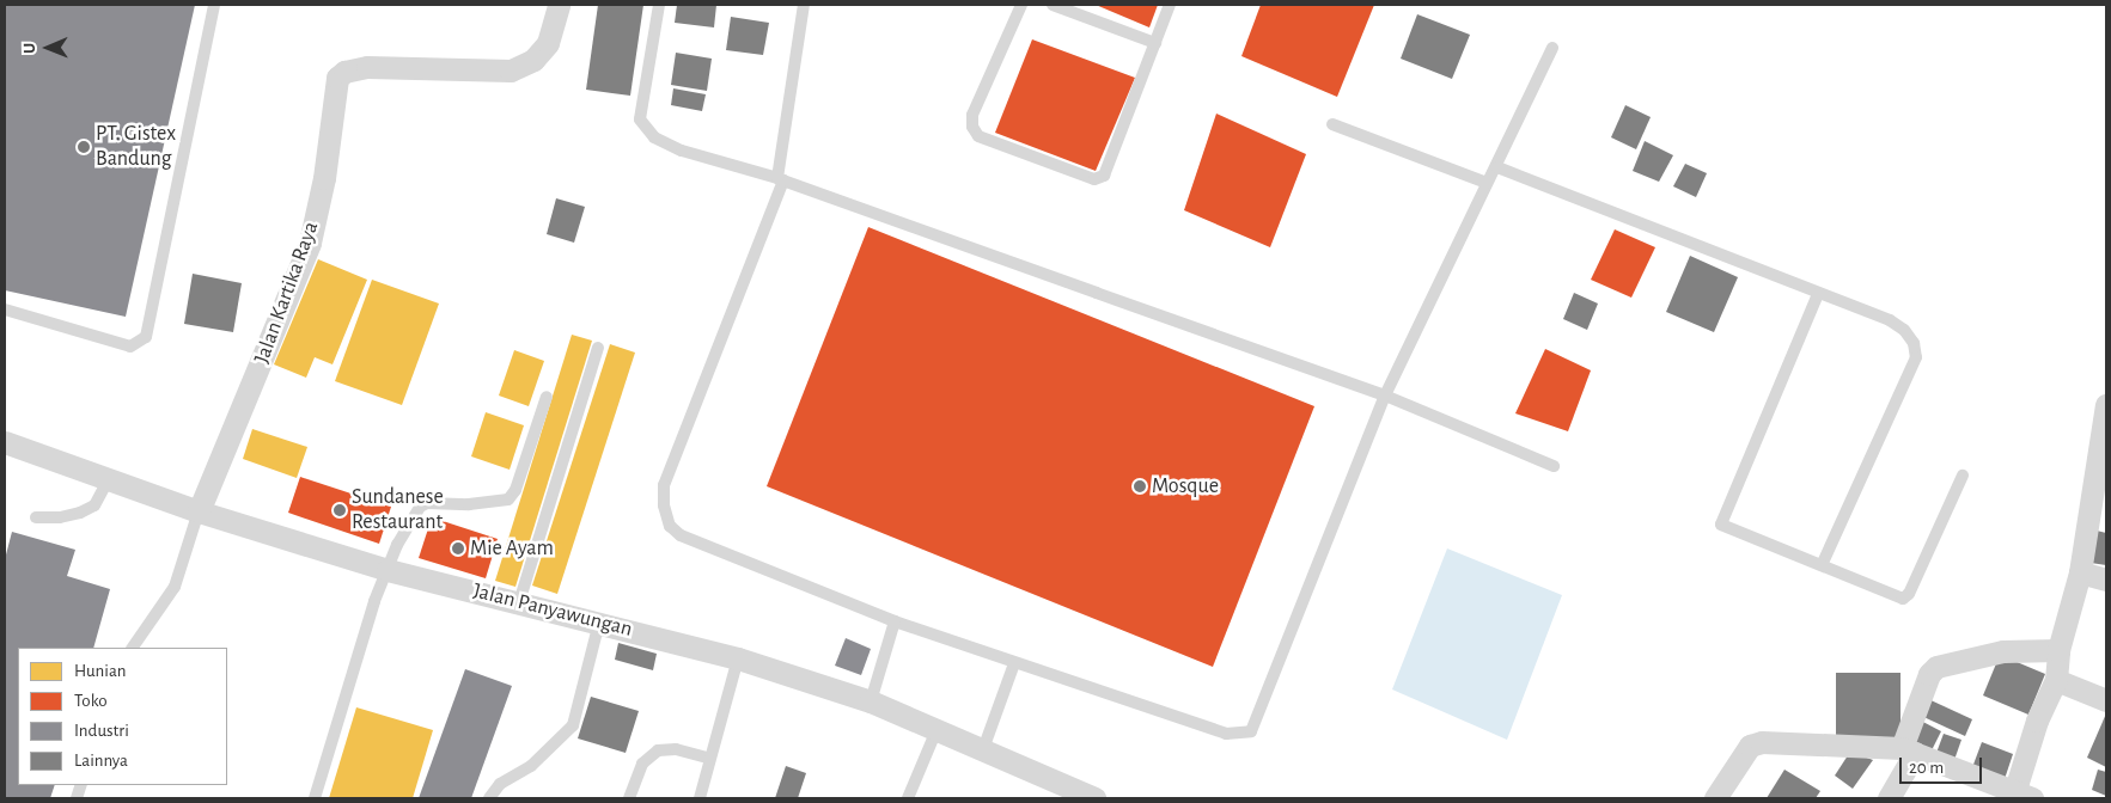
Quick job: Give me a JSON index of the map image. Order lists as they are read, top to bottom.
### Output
{
  "streets": {
    "street": ["Jalan Kartika Raya", "Jalan Panyawungan"]
  },
  "crossings": [
    ["Jalan Kartika Raya", "Jalan Panyawungan"]
  ],
  "places": [
    "PT. Gistex Bandung",
    "Mosque",
    "Sundanese Restaurant",
    "Mie Ayam"
  ],
  "legend": [
    "Hunian",
    "Toko",
    "Industri",
    "Lainnya"
  ],
  "scale_bar": "20 m",
  "north": "left"
}
